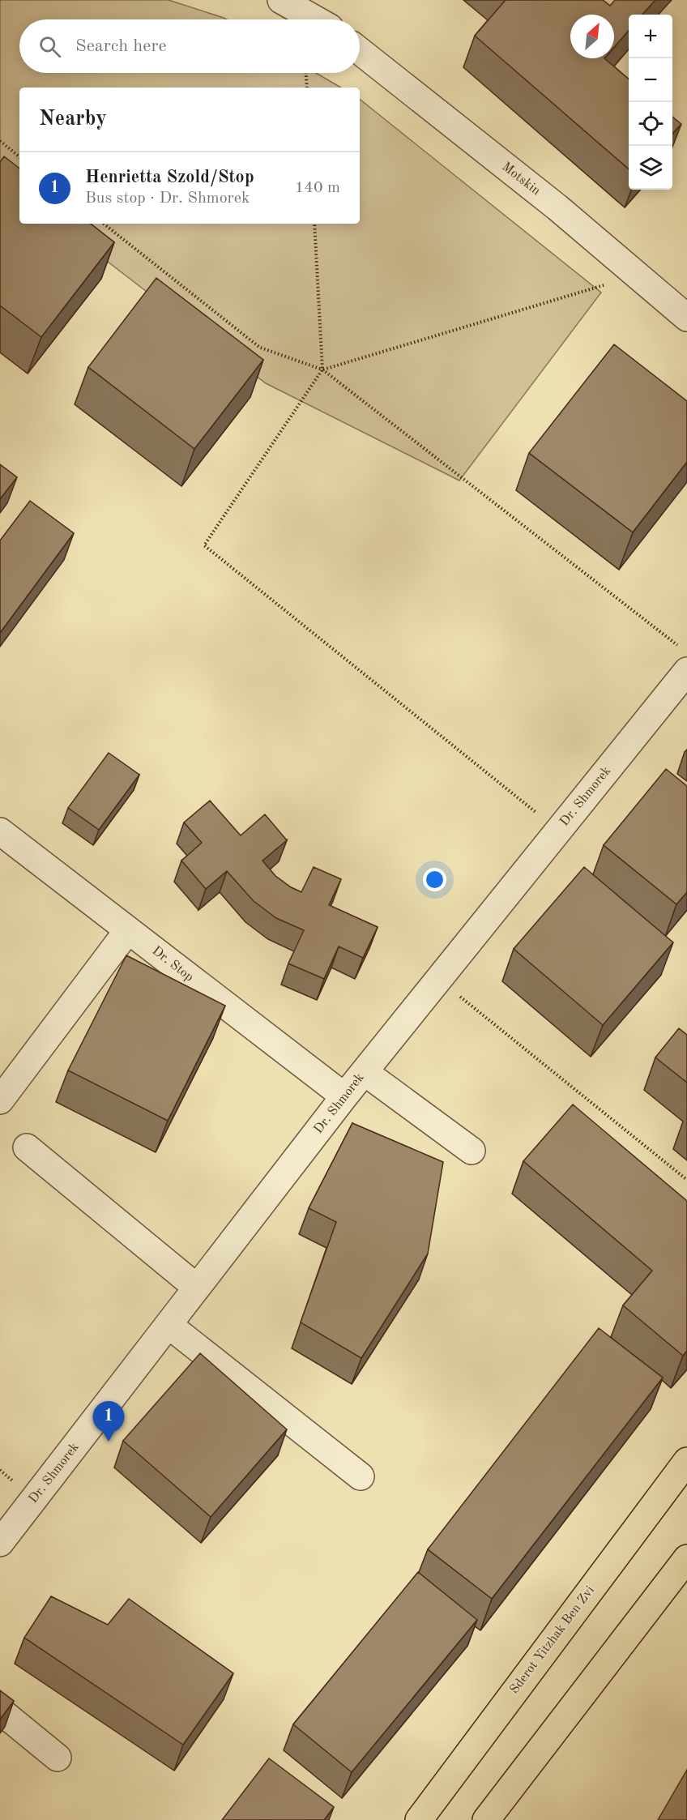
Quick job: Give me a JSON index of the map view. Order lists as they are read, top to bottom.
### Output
{
  "streets": {
    "main road": ["Sderot Yitzhak Ben Zvi"],
    "street": ["Motskin", "Dr. Shmorek", "Dr. Stop"]
  },
  "crossings": [
    ["Dr. Shmorek", "Dr. Stop"]
  ],
  "north": "top right",
  "page": {
    "map_buttons": ["+", "−"],
    "search": "Search here",
    "heading": "Nearby",
    "list": [
      {
        "mark": "1",
        "name": "Henrietta Szold/Stop",
        "note": "Bus stop · Dr. Shmorek",
        "value": "140 m"
      }
    ],
    "pins": "1"
  }
}
